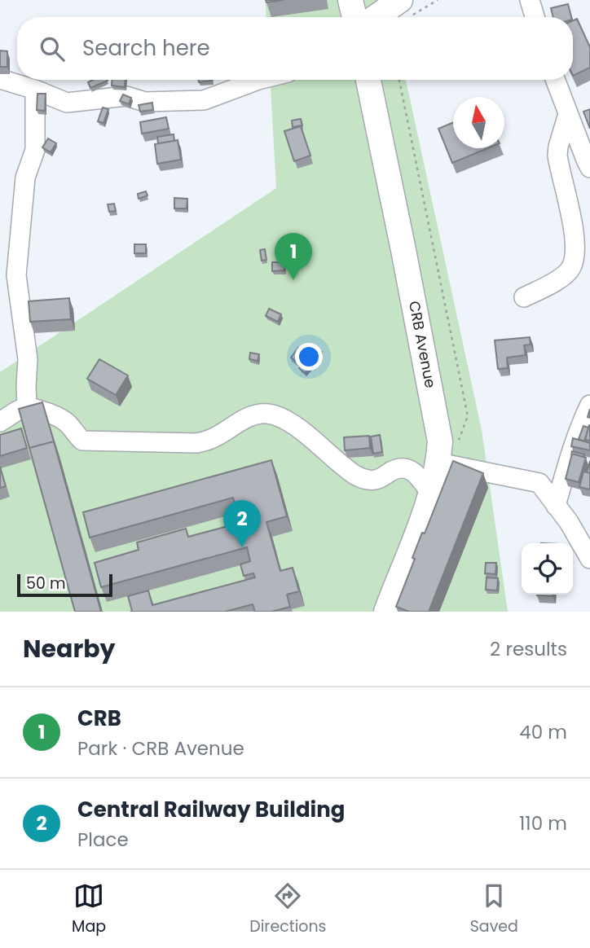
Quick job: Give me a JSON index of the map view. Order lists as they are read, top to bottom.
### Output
{
  "streets": {
    "main road": ["CRB Avenue"]
  },
  "scale_bar": "50 m",
  "north": "top",
  "page": {
    "search": "Search here",
    "pins": ["1", "2"],
    "scale": "50 m",
    "heading": ["Nearby", "2 results"],
    "list": [
      {
        "mark": "1",
        "name": "CRB",
        "note": "Park · CRB Avenue",
        "value": "40 m"
      },
      {
        "mark": "2",
        "name": "Central Railway Building",
        "note": "Place",
        "value": "110 m"
      }
    ],
    "nav": ["Map", "Directions", "Saved"]
  }
}
